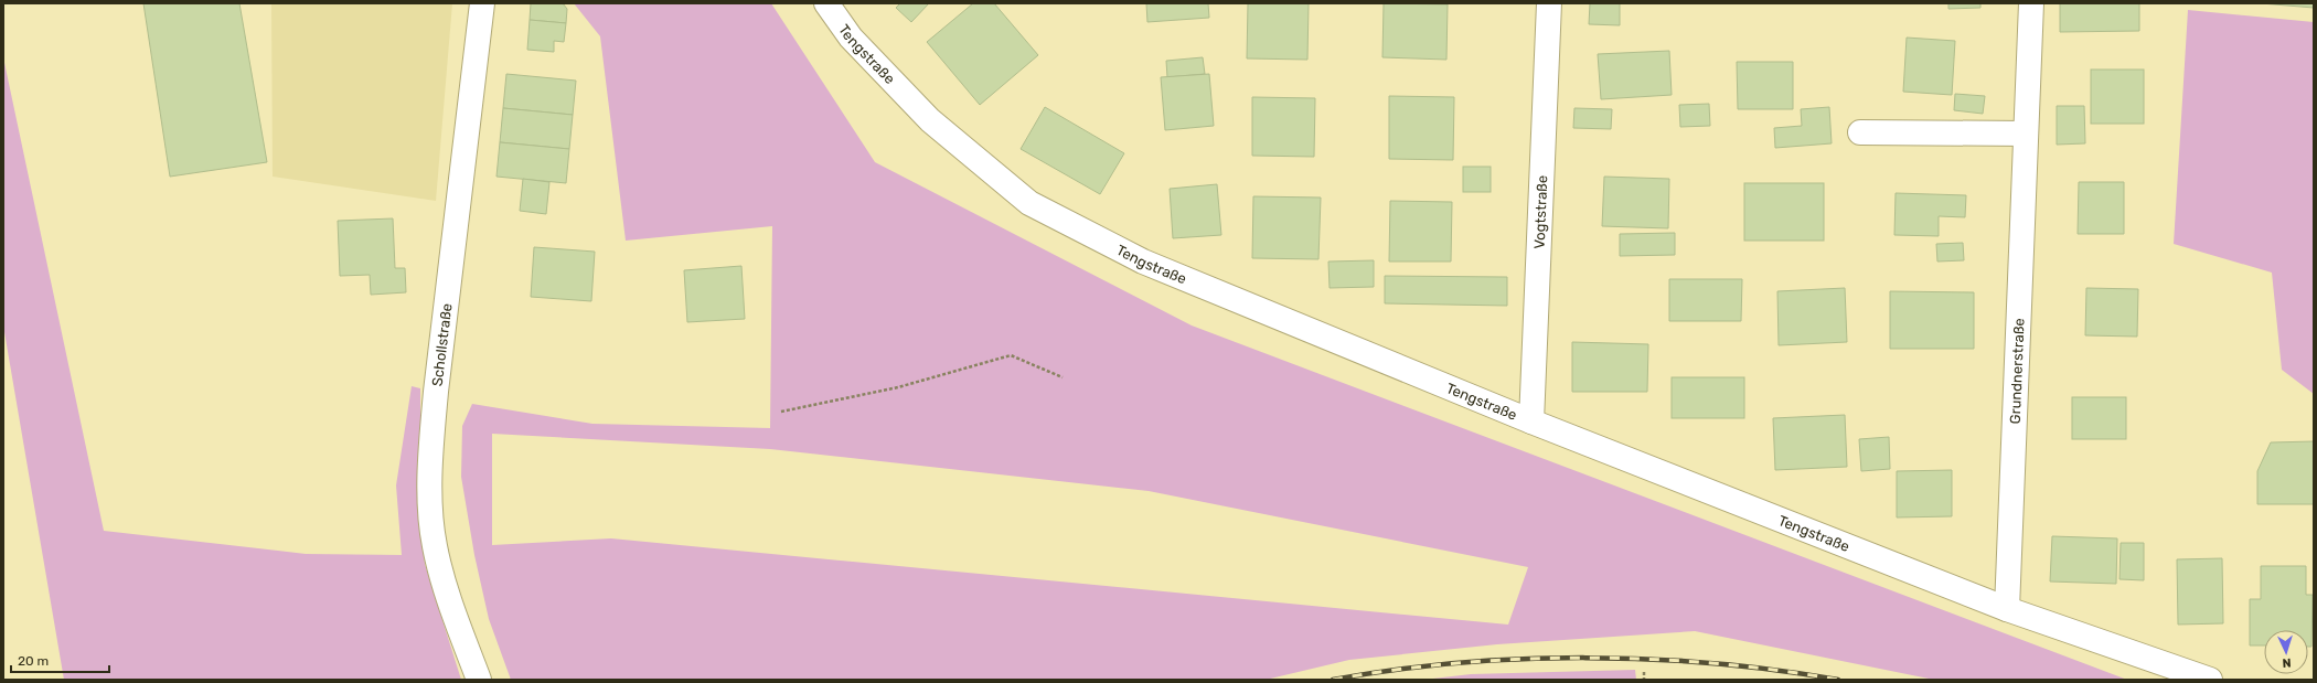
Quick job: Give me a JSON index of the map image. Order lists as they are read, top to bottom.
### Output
{
  "streets": {
    "street": [
      "Tengstraße",
      "Vogtstraße",
      "Schollstraße",
      "Grundnerstraße"
    ]
  },
  "crossings": [
    ["Tengstraße", "Vogtstraße"],
    ["Tengstraße", "Grundnerstraße"]
  ],
  "scale_bar": "20 m",
  "north": "bottom"
}
